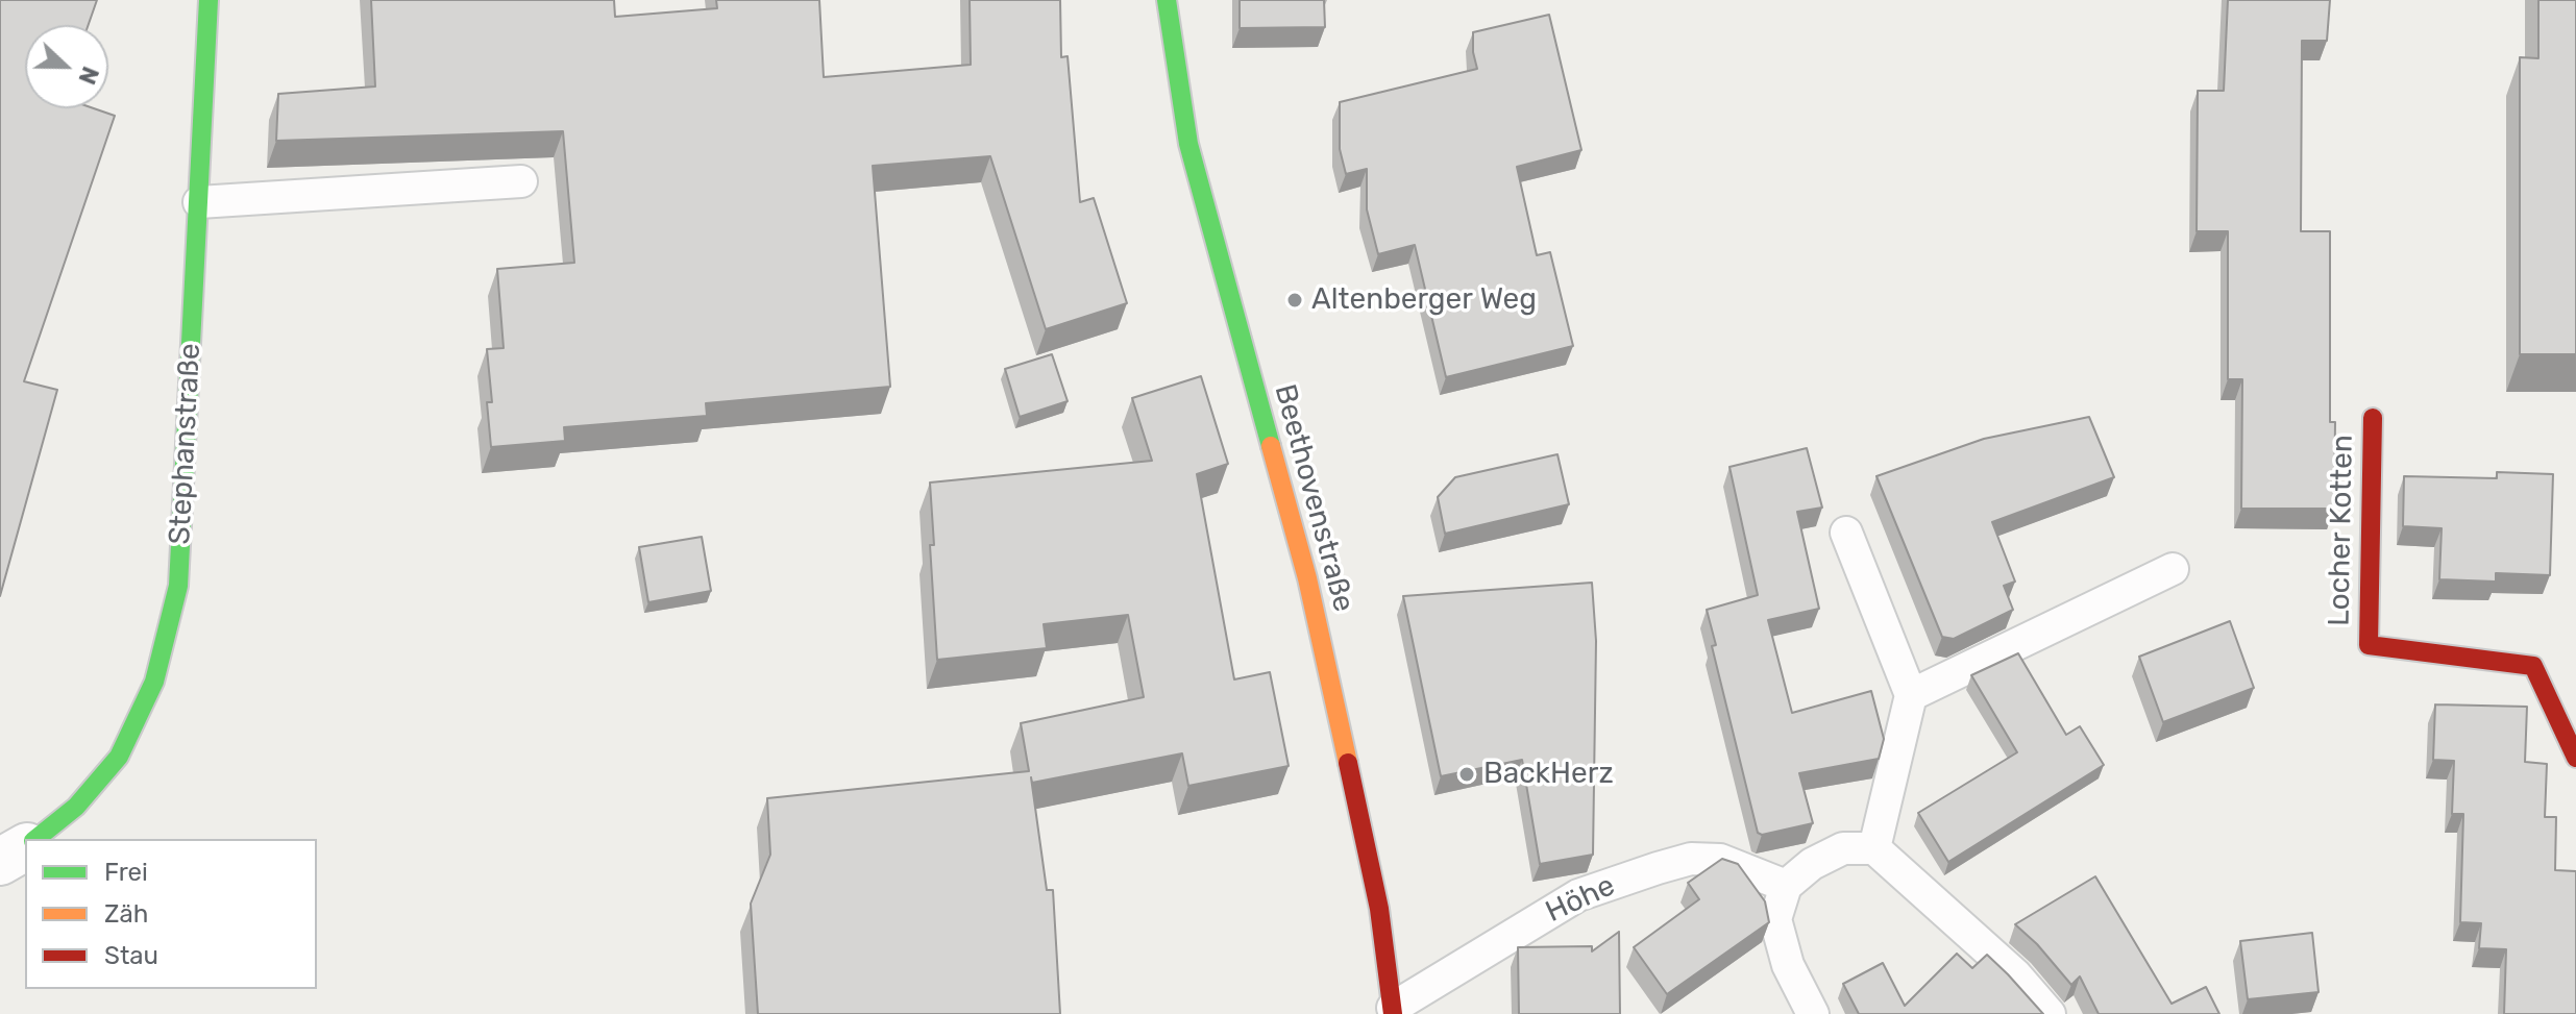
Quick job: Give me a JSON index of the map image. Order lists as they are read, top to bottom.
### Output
{
  "streets": {
    "street": ["Stephanstraße", "Beethovenstraße", "Locher Kotten"],
    "lane": ["Höhe"]
  },
  "crossings": [
    ["Beethovenstraße", "Höhe"]
  ],
  "places": ["Altenberger Weg", "BackHerz"],
  "legend": ["Frei", "Zäh", "Stau"],
  "north": "right"
}
